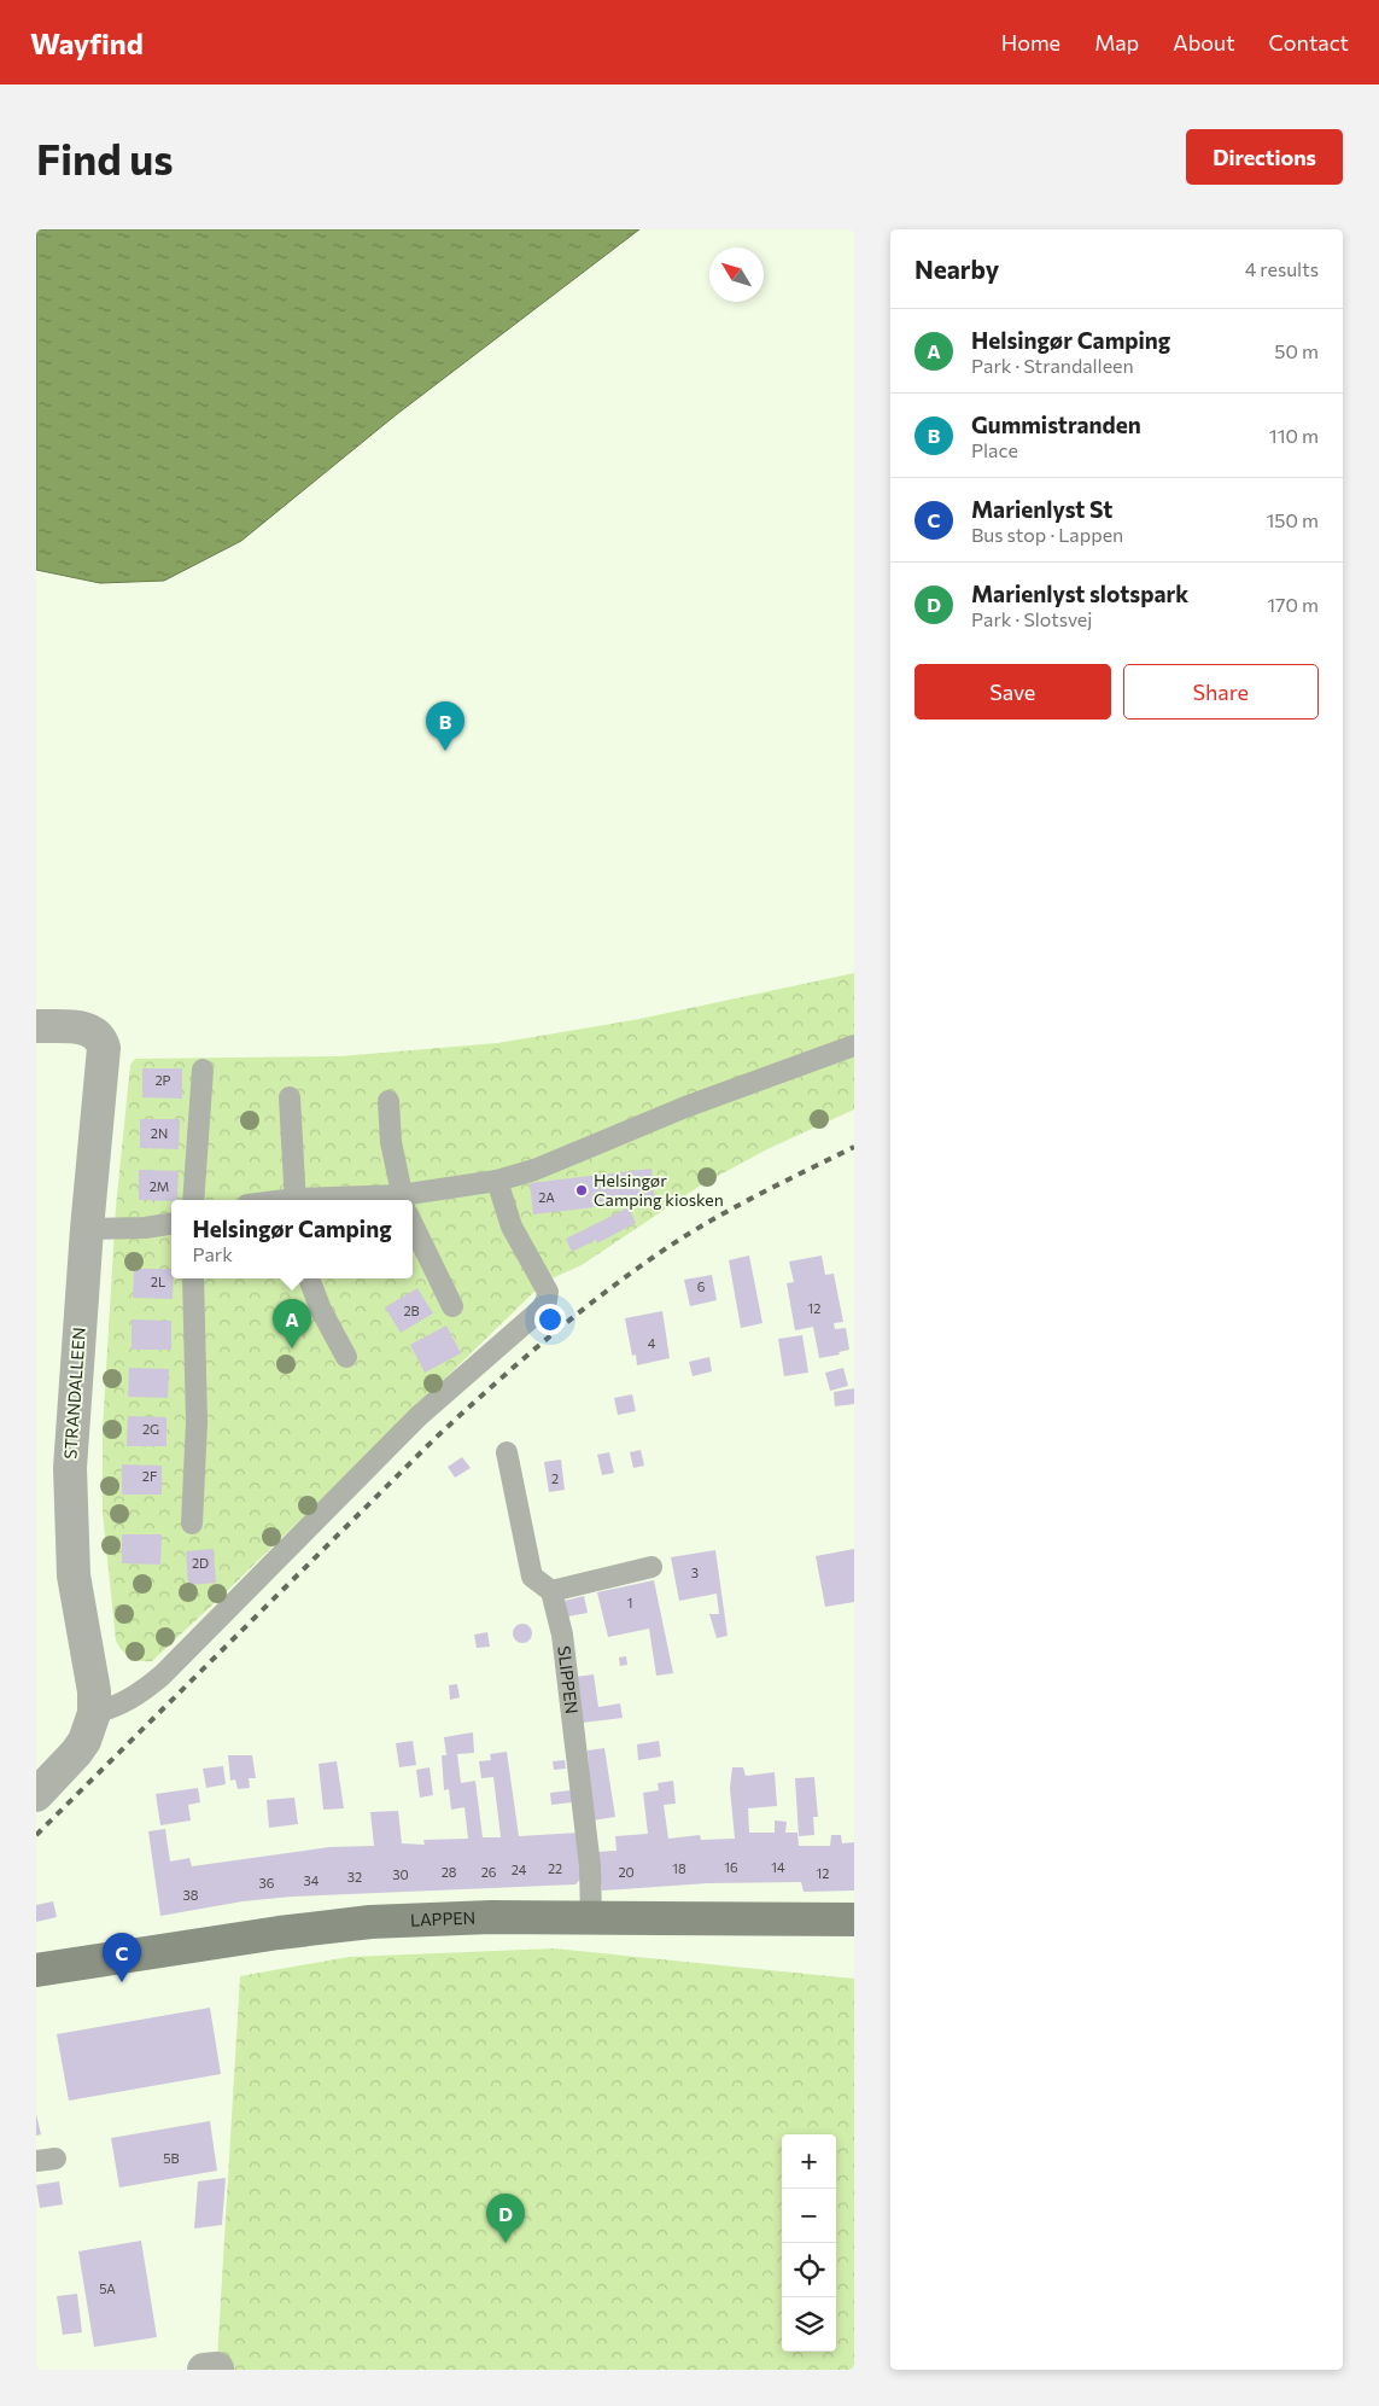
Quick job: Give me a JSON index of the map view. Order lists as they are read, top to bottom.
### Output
{
  "streets": {
    "main road": ["LAPPEN"],
    "street": ["STRANDALLEEN"],
    "lane": ["SLIPPEN"]
  },
  "crossings": [
    ["SLIPPEN", "LAPPEN"]
  ],
  "places": ["Helsingør Camping kiosken"],
  "house_numbers": [
    "2P",
    "2N",
    "2M",
    "2A",
    "2L",
    "6",
    "12",
    "2B",
    "4",
    "2G",
    "2F",
    "2",
    "2D",
    "3",
    "1",
    "16",
    "14",
    "22",
    "18",
    "24",
    "28",
    "26",
    "20",
    "12",
    "30",
    "32",
    "34",
    "36",
    "38",
    "5B",
    "5A"
  ],
  "north": "top left",
  "page": {
    "header": "Wayfind",
    "nav": [
      "Home",
      "Map",
      "About",
      "Contact"
    ],
    "buttons": [
      "Directions",
      ["Save", "Share"]
    ],
    "title": "Find us",
    "heading": ["Nearby", "4 results"],
    "list": [
      {
        "mark": "A",
        "name": "Helsingør Camping",
        "note": "Park · Strandalleen",
        "value": "50 m"
      },
      {
        "mark": "B",
        "name": "Gummistranden",
        "note": "Place",
        "value": "110 m"
      },
      {
        "mark": "C",
        "name": "Marienlyst St",
        "note": "Bus stop · Lappen",
        "value": "150 m"
      },
      {
        "mark": "D",
        "name": "Marienlyst slotspark",
        "note": "Park · Slotsvej",
        "value": "170 m"
      }
    ],
    "pins": [
      "B",
      "A",
      "C",
      "D"
    ],
    "popup": ["Helsingør Camping", "Park"],
    "map_buttons": ["+", "−"]
  }
}
